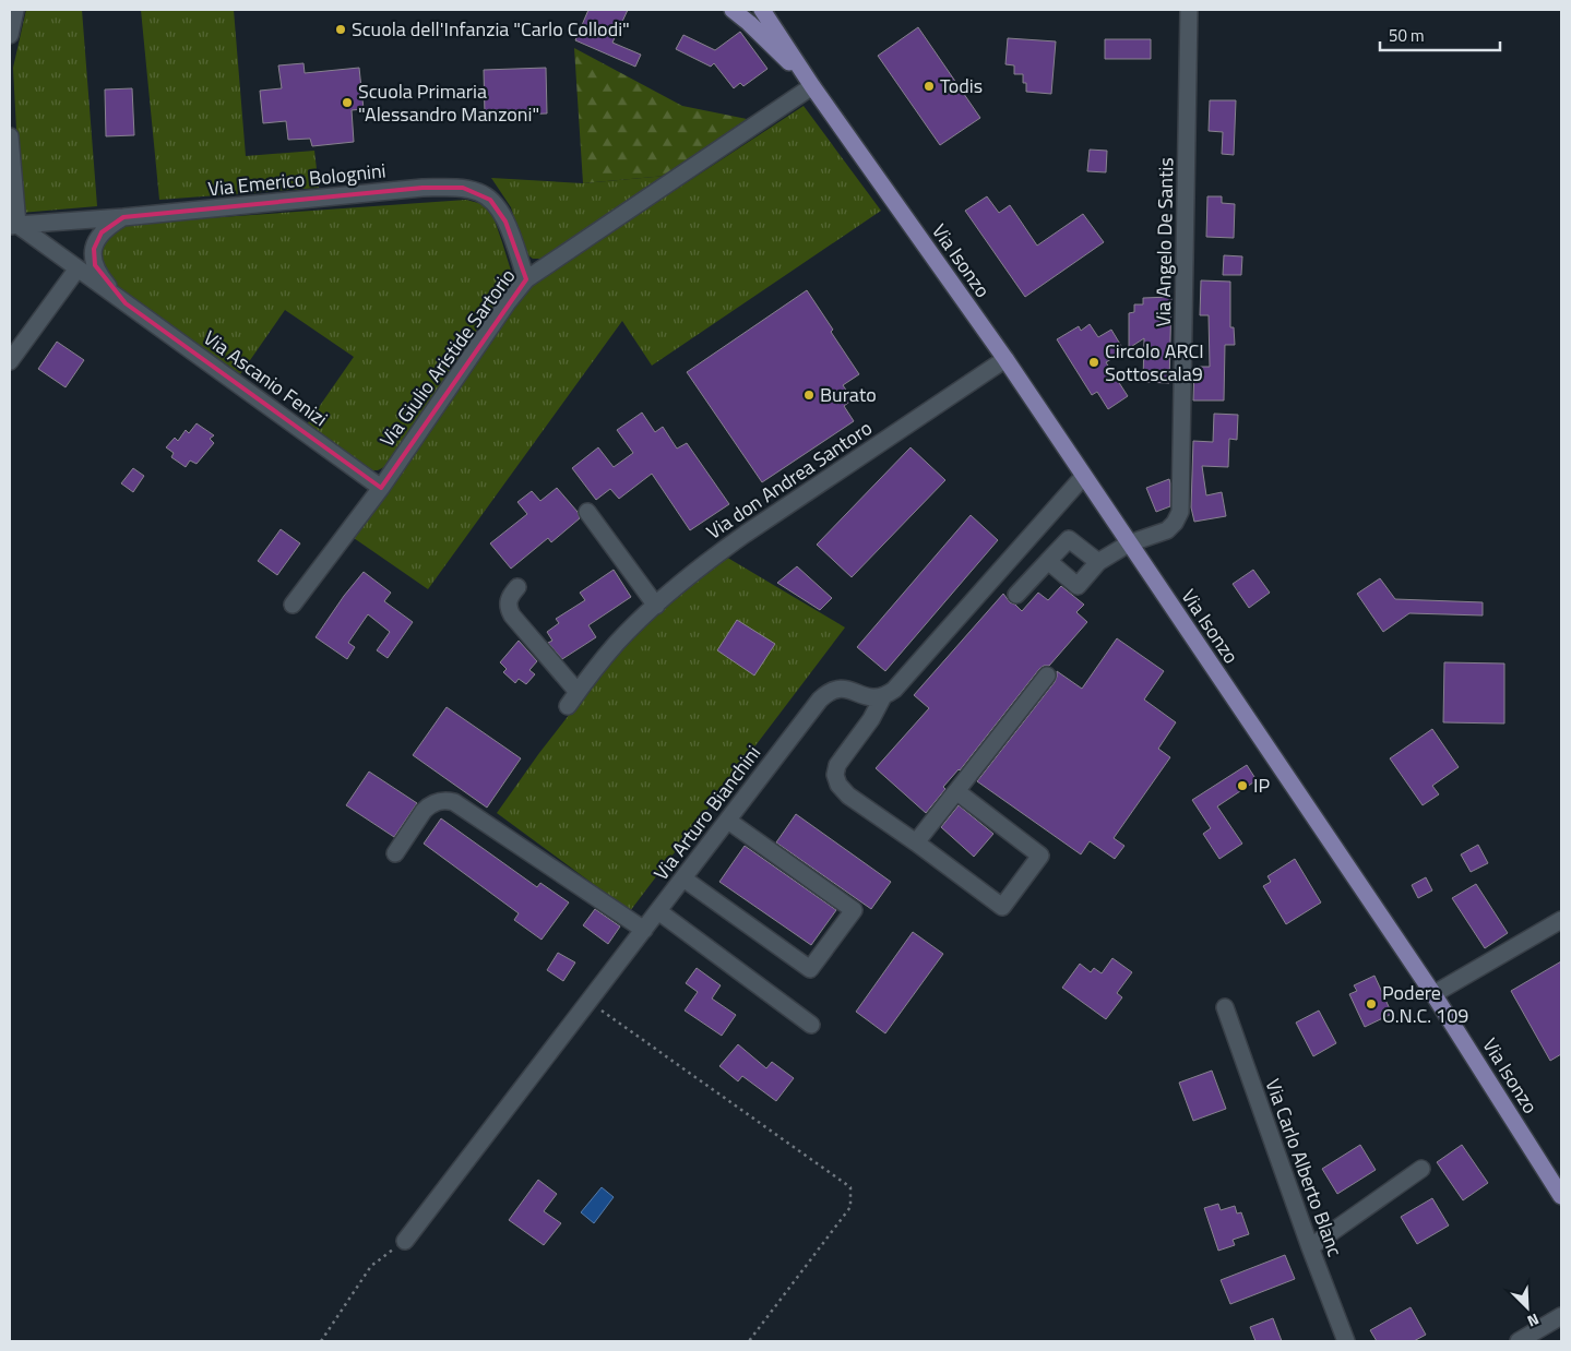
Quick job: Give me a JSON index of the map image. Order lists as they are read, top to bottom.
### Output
{
  "streets": {
    "main road": ["Via Isonzo"],
    "street": [
      "Via Emerico Bolognini",
      "Via Angelo De Santis",
      "Via Giulio Aristide Sartorio",
      "Via Ascanio Fenizi",
      "Via don Andrea Santoro",
      "Via Arturo Bianchini",
      "Via Carlo Alberto Blanc"
    ]
  },
  "crossings": [
    ["Via Emerico Bolognini", "Via Giulio Aristide Sartorio"],
    ["Via Emerico Bolognini", "Via Ascanio Fenizi"],
    ["Via Angelo De Santis", "Via Isonzo"],
    ["Via Isonzo", "Via Giulio Aristide Sartorio"],
    ["Via Isonzo", "Via don Andrea Santoro"],
    ["Via Giulio Aristide Sartorio", "Via Ascanio Fenizi"]
  ],
  "places": [
    "Scuola dell'Infanzia \"Carlo Collodi\"",
    "Todis",
    "Scuola Primaria \"Alessandro Manzoni\"",
    "Circolo ARCI Sottoscala9",
    "Burato",
    "IP",
    "Podere O.N.C. 109"
  ],
  "scale_bar": "50 m",
  "north": "bottom right"
}
